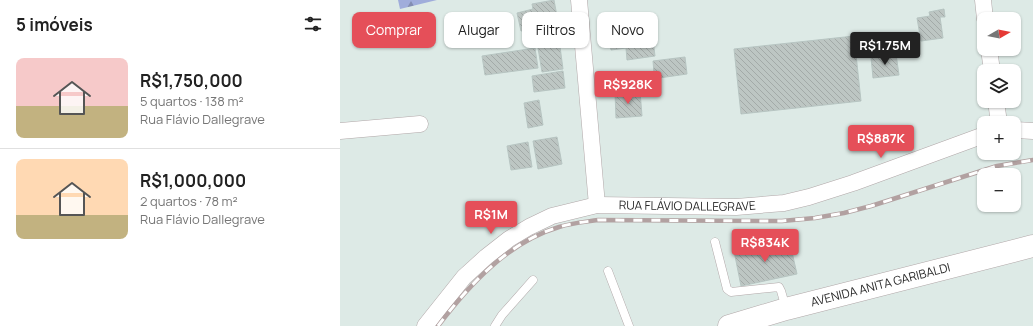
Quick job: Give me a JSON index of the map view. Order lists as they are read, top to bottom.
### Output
{
  "streets": {
    "main road": ["AVENIDA ANITA GARIBALDI"],
    "street": ["RUA FLÁVIO DALLEGRAVE"]
  },
  "north": "right",
  "page": {
    "heading": "5 imóveis",
    "map_buttons": ["+", "−"],
    "chip": [
      "Comprar",
      "Alugar",
      "Filtros",
      "Novo"
    ],
    "price": [
      "R$1.75M",
      "R$928K",
      "R$887K",
      "R$1M",
      "R$834K"
    ],
    "list": [
      {
        "name": "R$1,750,000",
        "note": "5 quartos · 138 m² · Rua Flávio Dallegrave"
      },
      {
        "name": "R$1,000,000",
        "note": "2 quartos · 78 m² · Rua Flávio Dallegrave"
      }
    ]
  }
}
